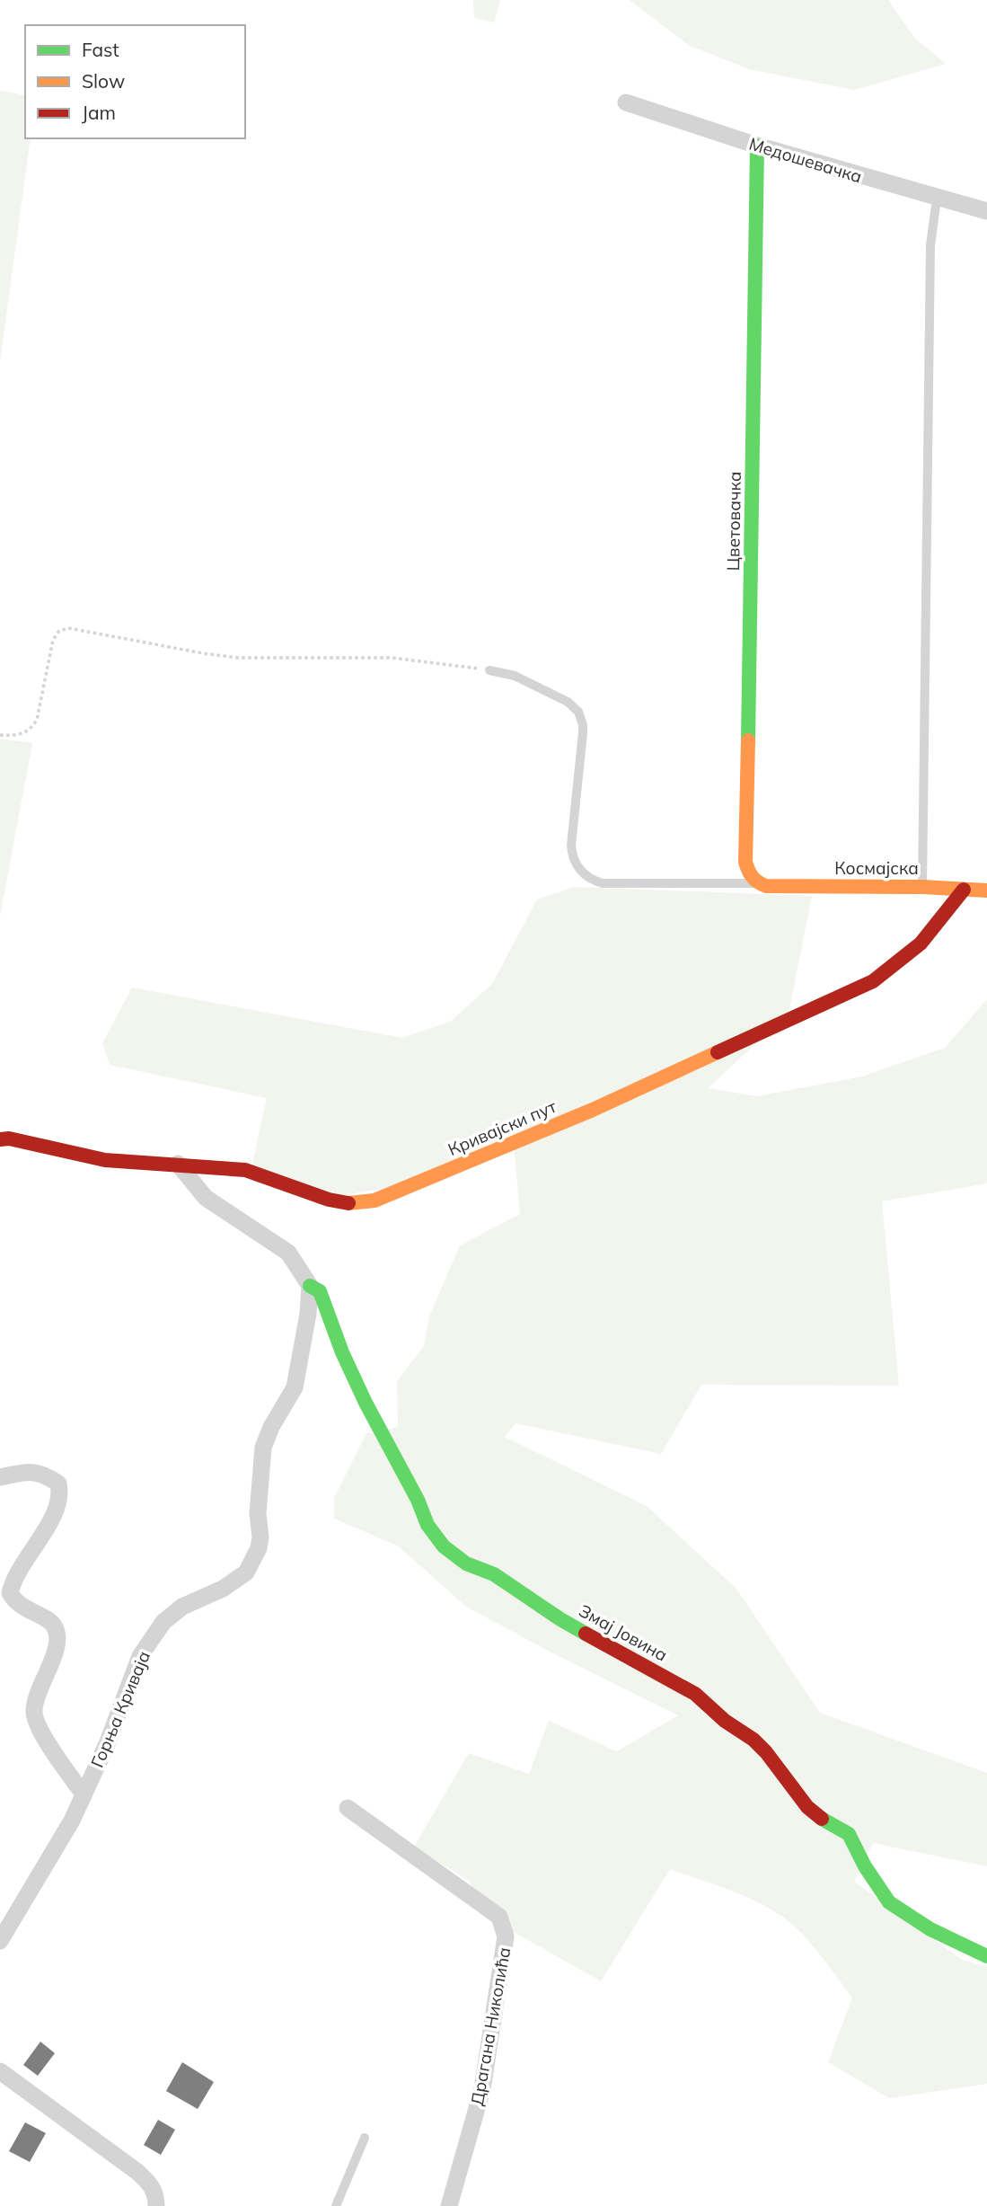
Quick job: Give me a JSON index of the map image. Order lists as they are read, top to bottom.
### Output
{
  "streets": {
    "street": [
      "Медошевачка",
      "Цветовачка",
      "Космајска",
      "Кривајски пут",
      "Змај Јовина",
      "Горња Криваја",
      "Драгана Николића"
    ]
  },
  "crossings": [
    ["Медошевачка", "Цветовачка"],
    ["Цветовачка", "Космајска"],
    ["Космајска", "Кривајски пут"],
    ["Змај Јовина", "Горња Криваја"]
  ],
  "legend": ["Fast", "Slow", "Jam"]
}
